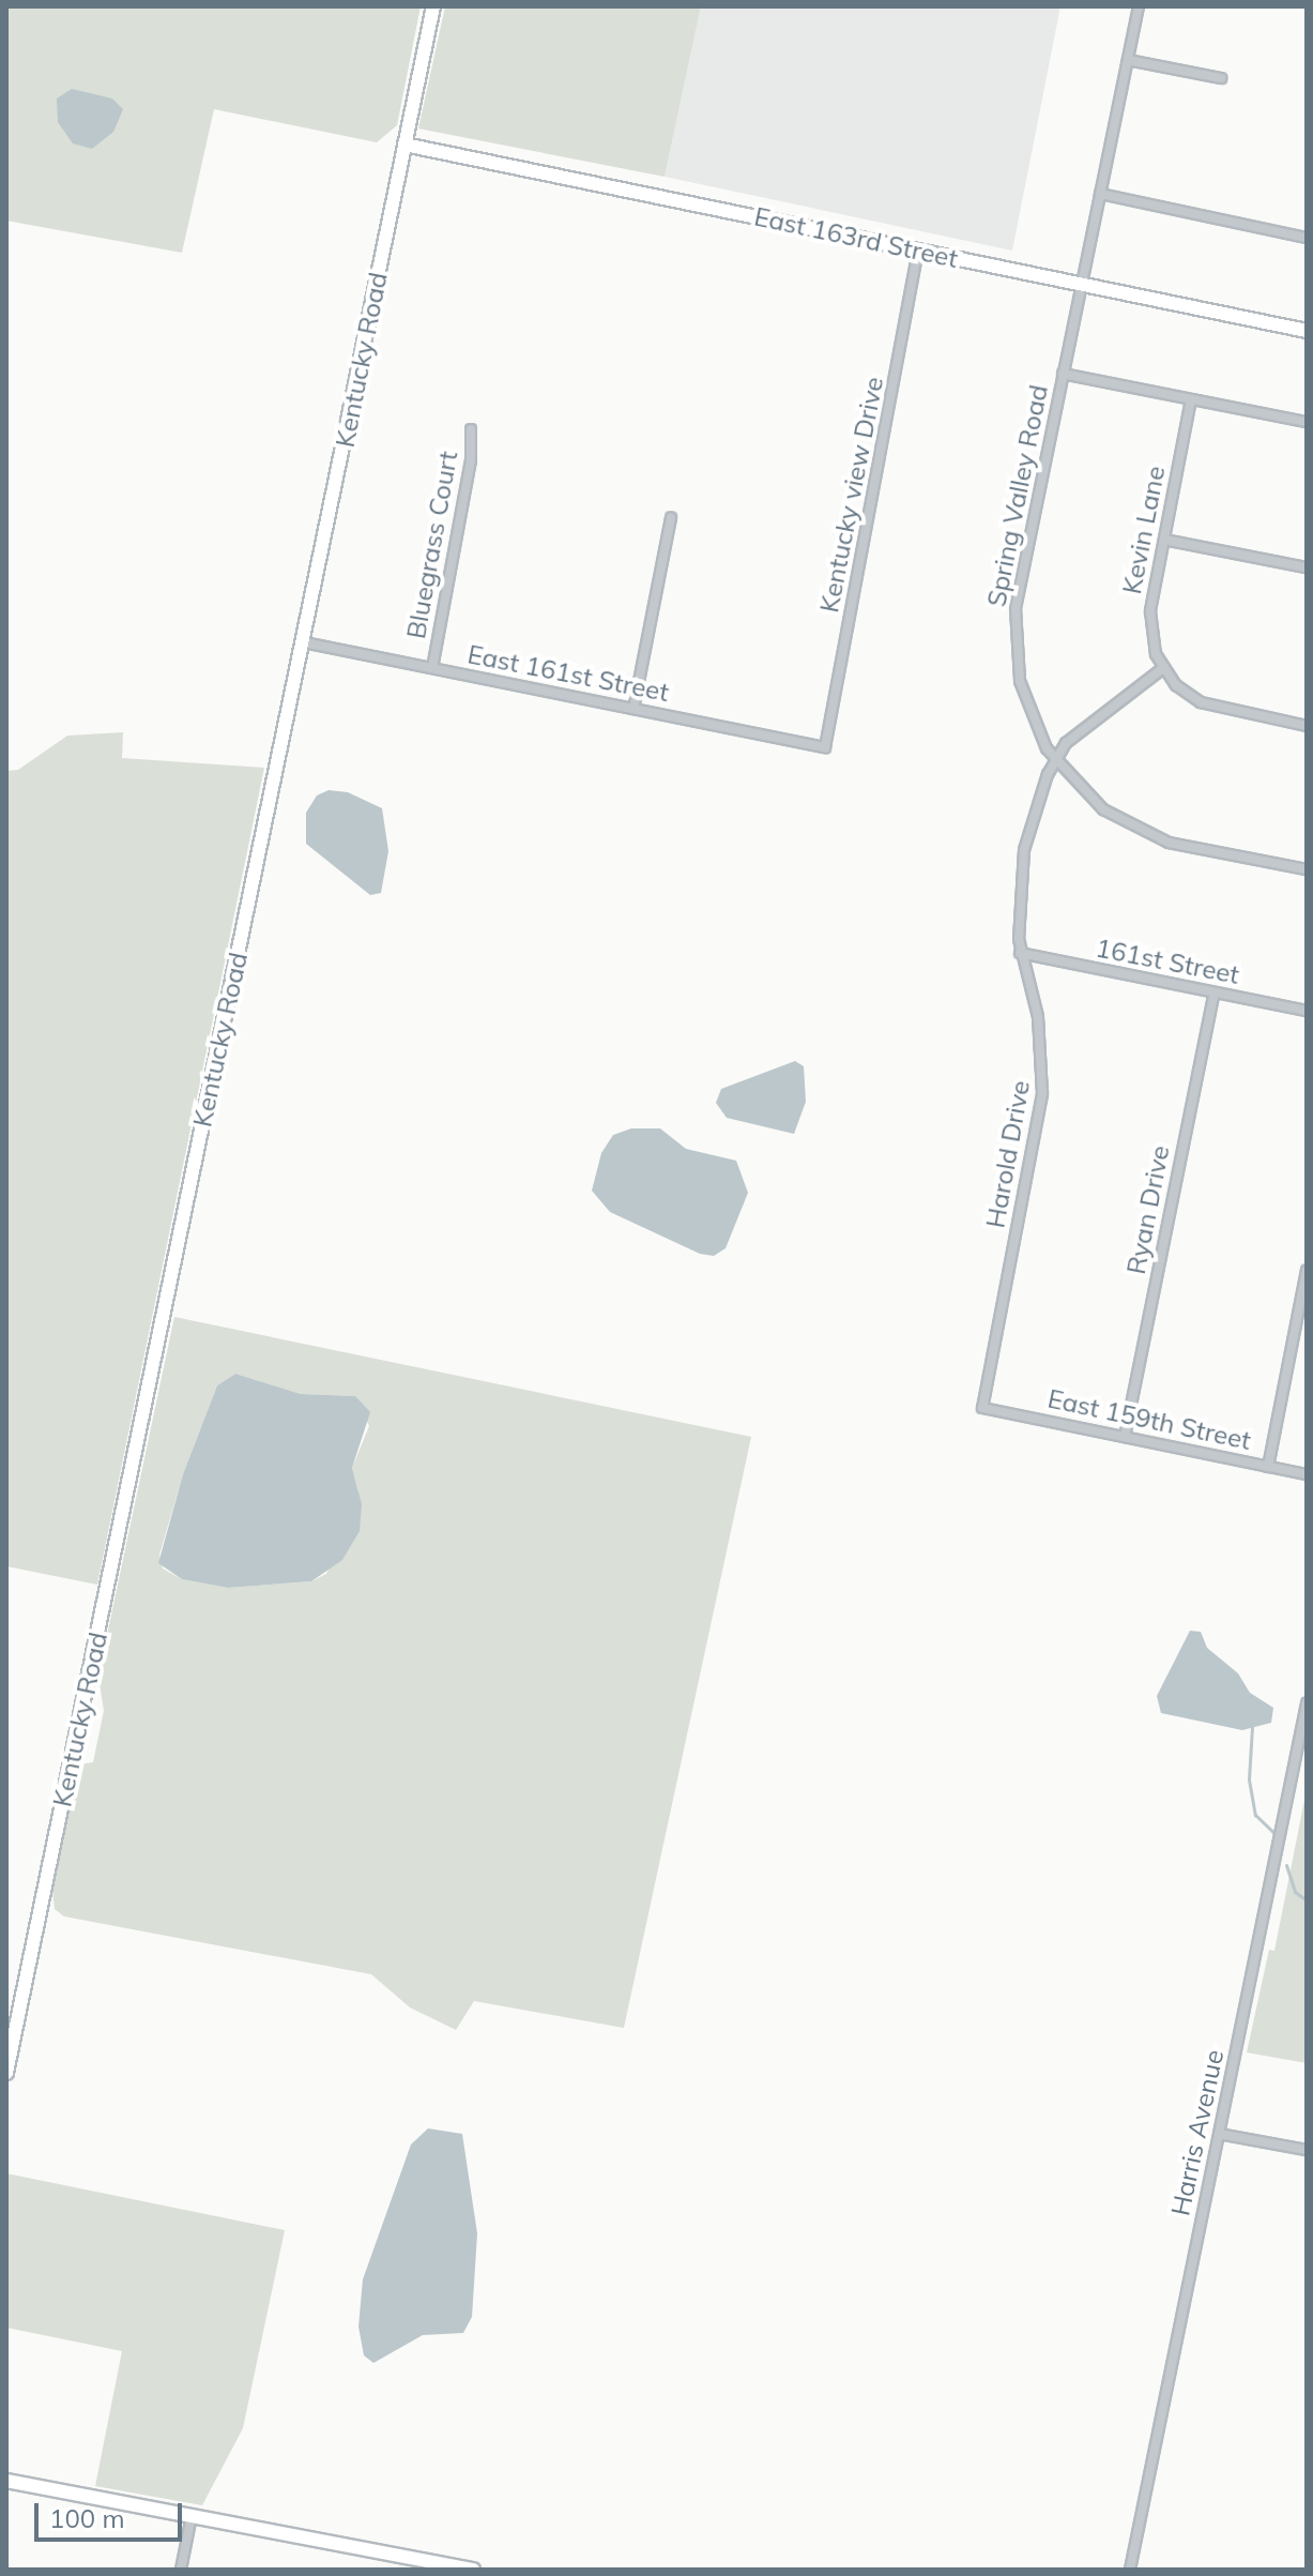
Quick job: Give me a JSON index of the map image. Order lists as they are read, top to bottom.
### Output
{
  "streets": {
    "street": [
      "East 163rd Street",
      "Kentucky Road",
      "Kentucky view Drive",
      "Spring Valley Road",
      "Kevin Lane",
      "Bluegrass Court",
      "East 161st Street",
      "161st Street",
      "Harold Drive",
      "Ryan Drive",
      "East 159th Street",
      "Harris Avenue"
    ]
  },
  "crossings": [
    ["East 163rd Street", "Kentucky Road"],
    ["East 163rd Street", "Kentucky view Drive"],
    ["East 163rd Street", "Spring Valley Road"],
    ["Kentucky Road", "East 161st Street"],
    ["Kentucky view Drive", "East 161st Street"],
    ["Spring Valley Road", "Harold Drive"],
    ["Bluegrass Court", "East 161st Street"],
    ["161st Street", "Harold Drive"],
    ["161st Street", "Ryan Drive"],
    ["Harold Drive", "East 159th Street"],
    ["Ryan Drive", "East 159th Street"]
  ],
  "scale_bar": "100 m"
}
